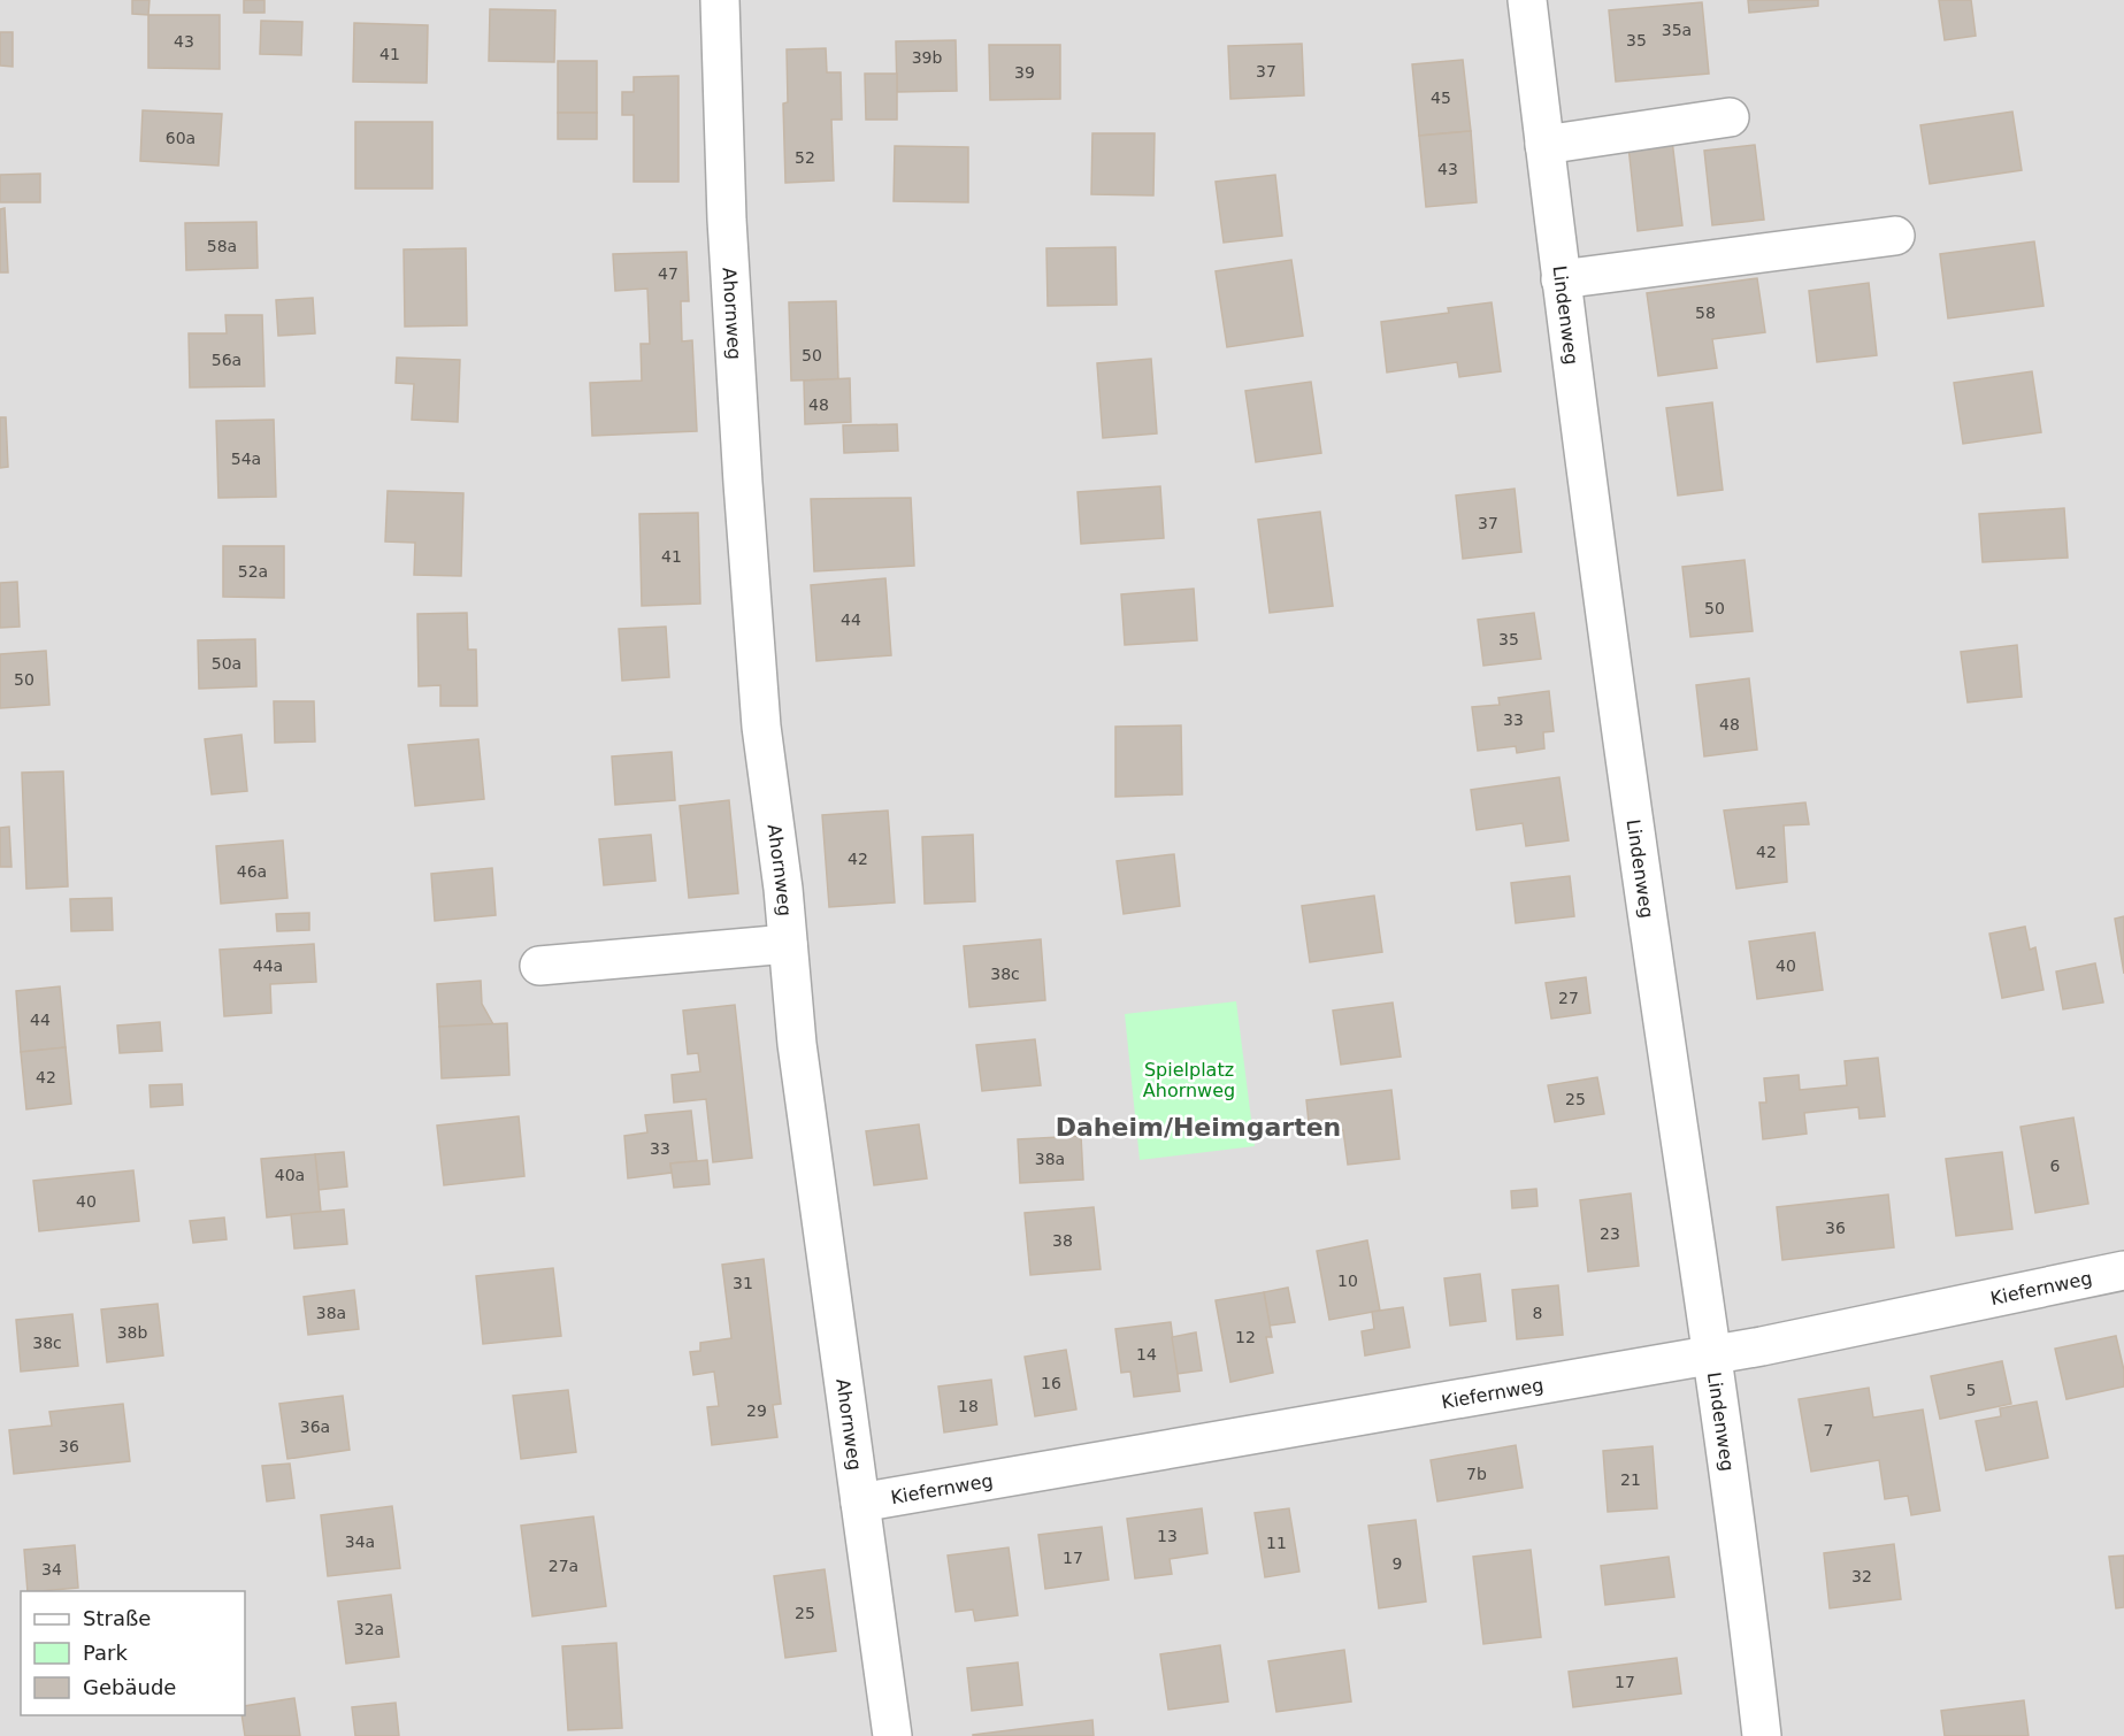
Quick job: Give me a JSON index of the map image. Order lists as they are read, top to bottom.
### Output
{
  "streets": {
    "street": ["Ahornweg", "Lindenweg", "Kiefernweg"]
  },
  "crossings": [
    ["Ahornweg", "Kiefernweg"],
    ["Lindenweg", "Kiefernweg"]
  ],
  "districts": ["Daheim/Heimgarten"],
  "parks": ["Spielplatz Ahornweg"],
  "house_numbers": [
    "35a",
    "35",
    "43",
    "41",
    "39b",
    "37",
    "39",
    "45",
    "60a",
    "52",
    "43",
    "58a",
    "47",
    "58",
    "50",
    "56a",
    "48",
    "54a",
    "37",
    "41",
    "52a",
    "50",
    "44",
    "35",
    "50a",
    "50",
    "33",
    "48",
    "42",
    "42",
    "46a",
    "44a",
    "40",
    "38c",
    "27",
    "44",
    "42",
    "25",
    "33",
    "38a",
    "6",
    "40a",
    "40",
    "36",
    "23",
    "38",
    "10",
    "31",
    "38a",
    "8",
    "38b",
    "12",
    "38c",
    "14",
    "16",
    "5",
    "18",
    "29",
    "36a",
    "7",
    "36",
    "7b",
    "21",
    "13",
    "34a",
    "11",
    "17",
    "9",
    "27a",
    "34",
    "32",
    "25",
    "32a",
    "17"
  ],
  "legend": ["Straße", "Park", "Gebäude"]
}
